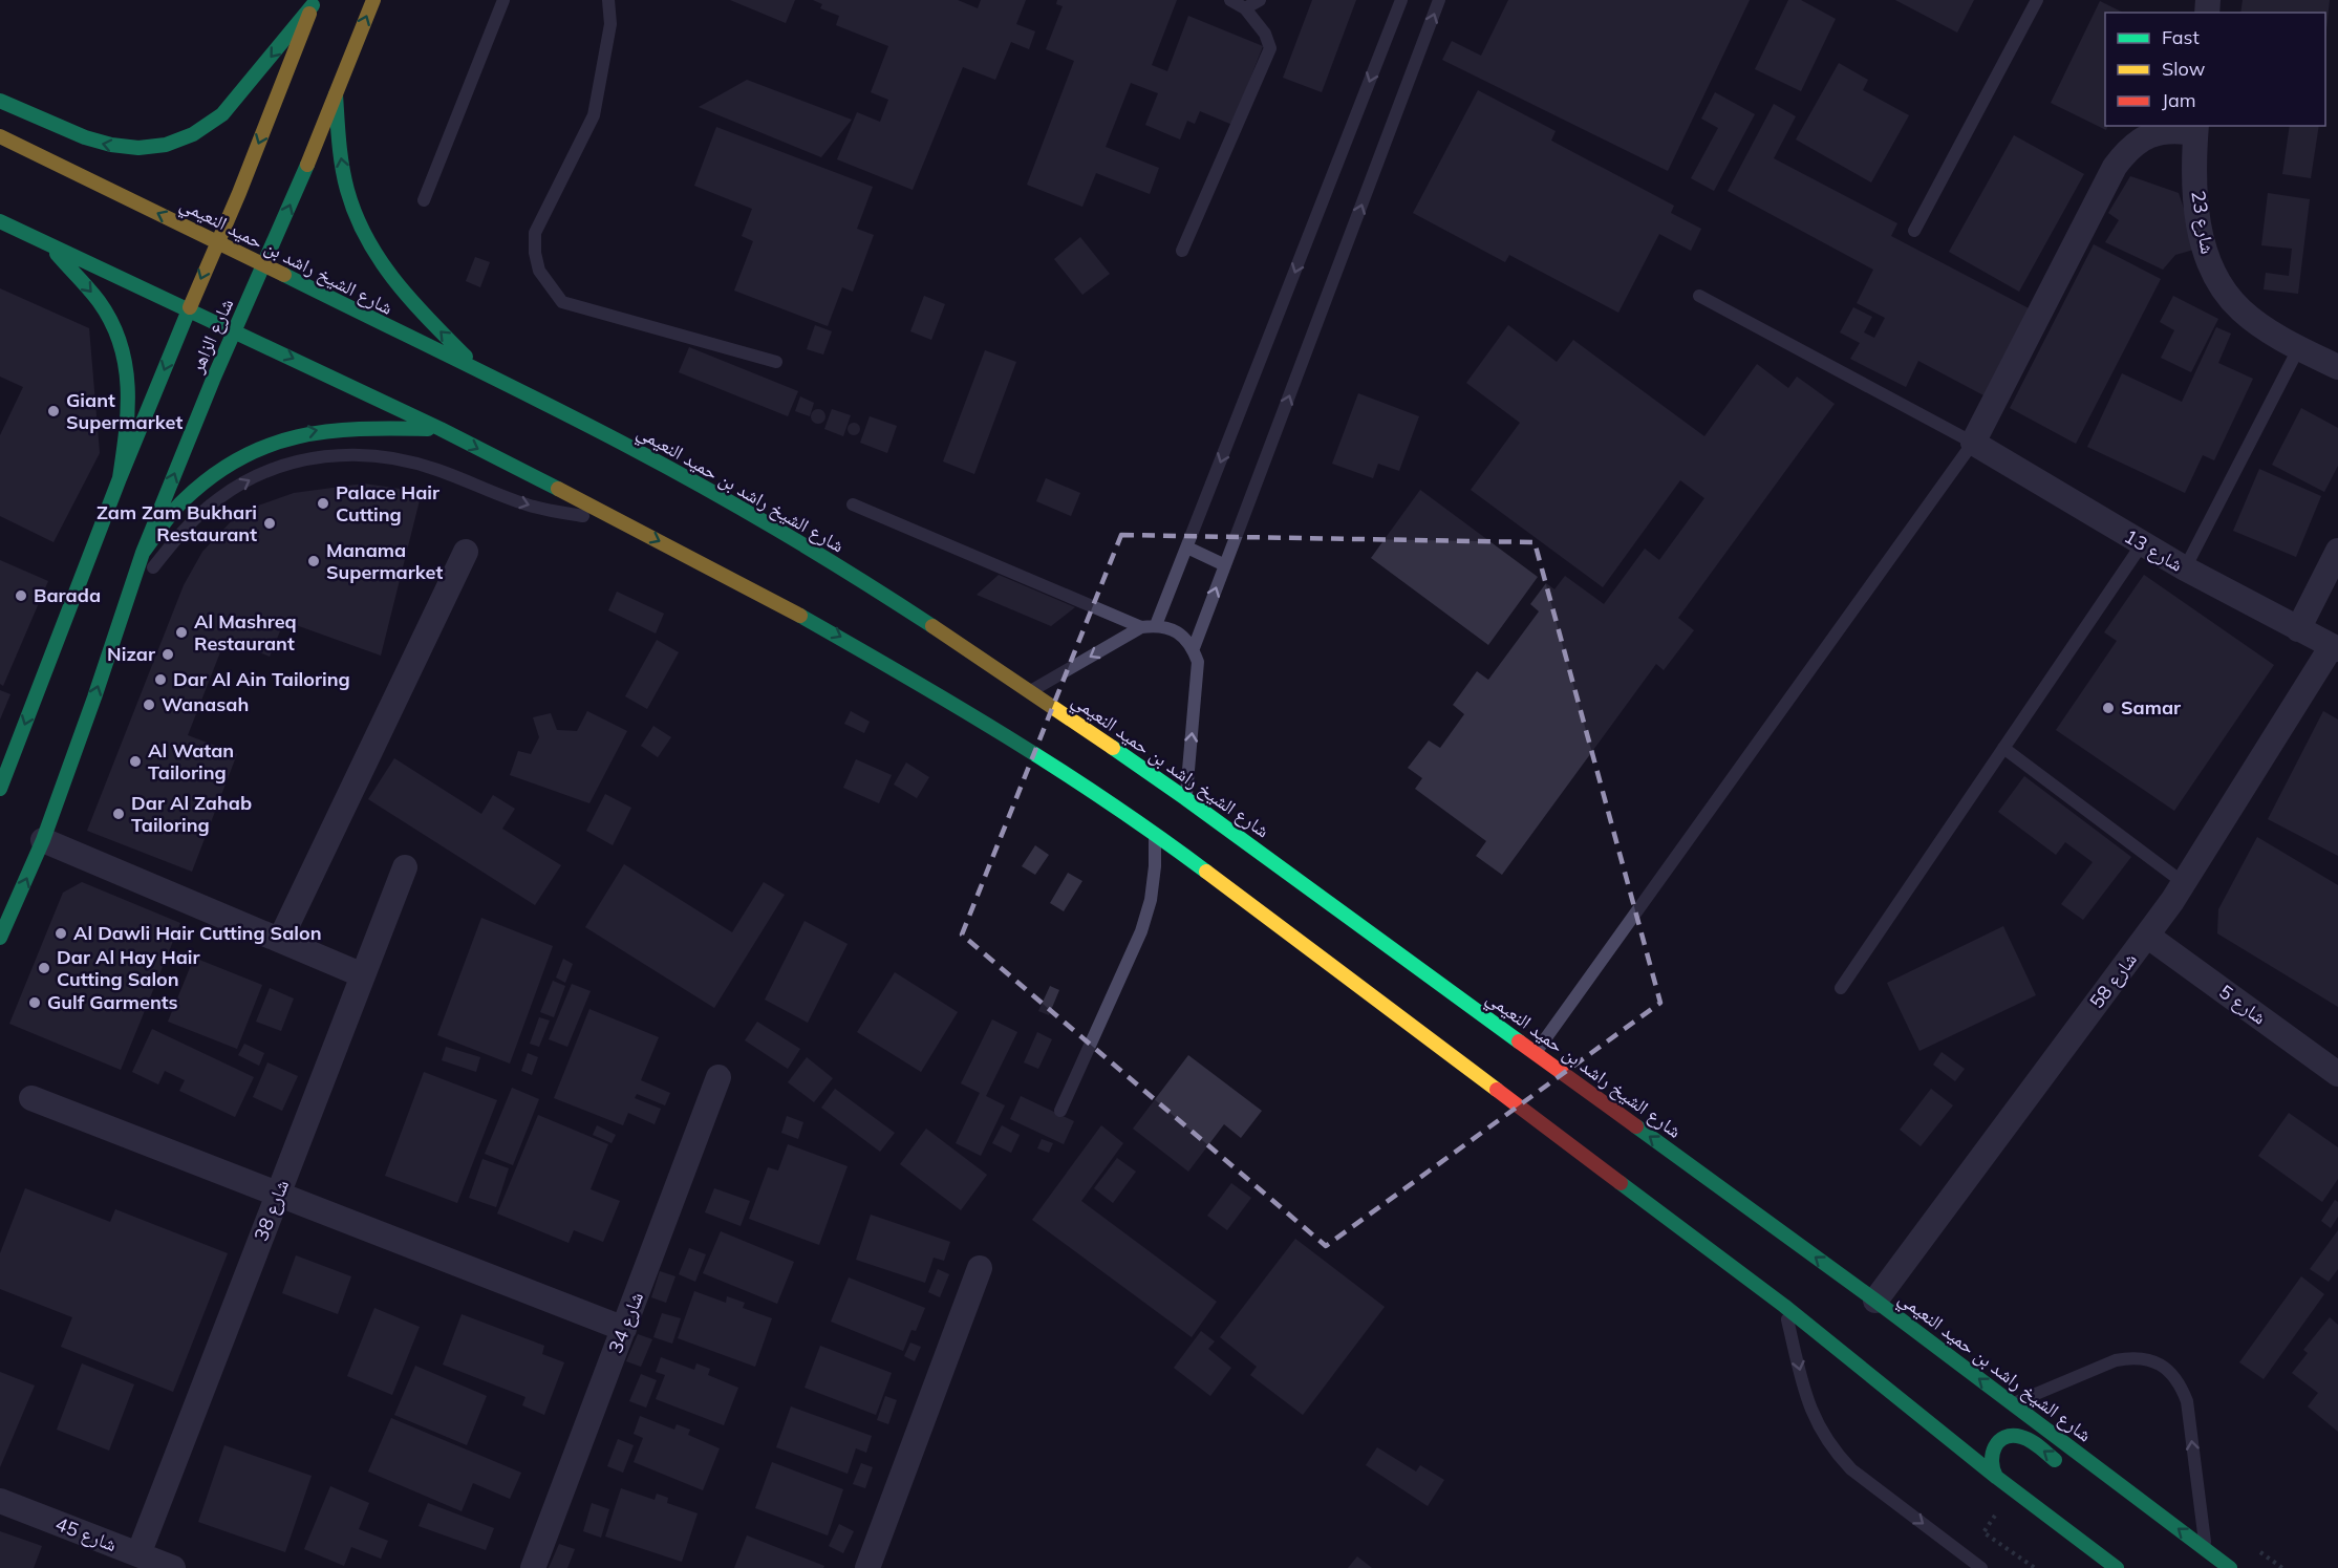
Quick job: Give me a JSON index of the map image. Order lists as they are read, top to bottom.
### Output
{
  "streets": {
    "main road": ["شارع الشيخ راشد بن حميد النعيمي", "شارع الزاهر"],
    "street": [
      "شارع 23",
      "شارع 13",
      "شارع 58",
      "شارع 5",
      "شارع 38",
      "شارع 34",
      "شارع 45"
    ]
  },
  "crossings": [
    ["شارع الشيخ راشد بن حميد النعيمي", "شارع الزاهر"],
    ["شارع الشيخ راشد بن حميد النعيمي", "شارع 58"],
    ["شارع 13", "شارع 58"],
    ["شارع 58", "شارع 5"],
    ["شارع 38", "شارع 45"]
  ],
  "places": [
    "Giant Supermarket",
    "Palace Hair Cutting",
    "Zam Zam Bukhari Restaurant",
    "Manama Supermarket",
    "Barada",
    "Al Mashreq Restaurant",
    "Nizar",
    "Dar Al Ain Tailoring",
    "Wanasah",
    "Samar",
    "Al Watan Tailoring",
    "Dar Al Zahab Tailoring",
    "Al Dawli Hair Cutting Salon",
    "Dar Al Hay Hair Cutting Salon",
    "Gulf Garments"
  ],
  "legend": ["Fast", "Slow", "Jam"]
}
